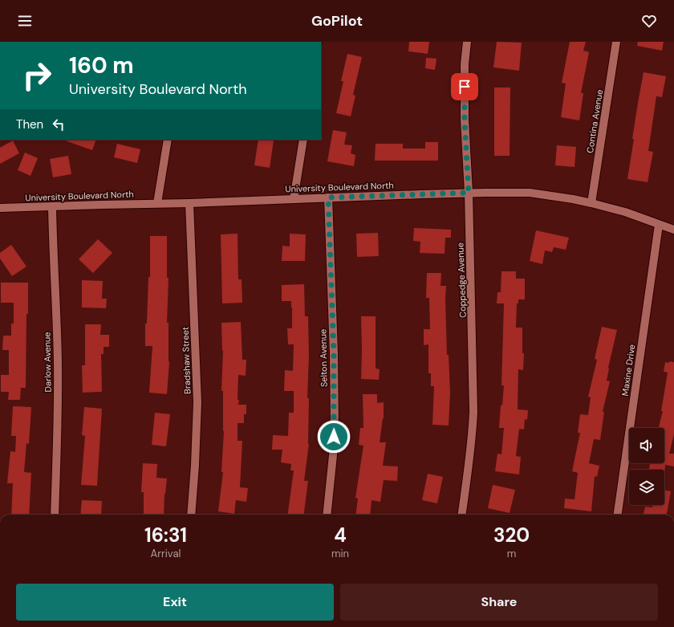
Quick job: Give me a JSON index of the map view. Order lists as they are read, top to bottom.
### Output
{
  "streets": {
    "street": [
      "Contina Avenue",
      "University Boulevard North",
      "Coppedge Avenue",
      "Selton Avenue",
      "Bradshaw Street",
      "Darlow Avenue",
      "Maxine Drive"
    ]
  },
  "crossings": [
    ["Contina Avenue", "University Boulevard North"],
    ["University Boulevard North", "Coppedge Avenue"],
    ["University Boulevard North", "Selton Avenue"],
    ["University Boulevard North", "Bradshaw Street"],
    ["University Boulevard North", "Darlow Avenue"],
    ["University Boulevard North", "Maxine Drive"]
  ],
  "page": {
    "header": "GoPilot",
    "turn": ["160 m", "University Boulevard North"],
    "then": "Then",
    "eta": [
      "16:31",
      "Arrival",
      "4",
      "min",
      "320",
      "m"
    ],
    "buttons": ["Exit", "Share"]
  }
}
